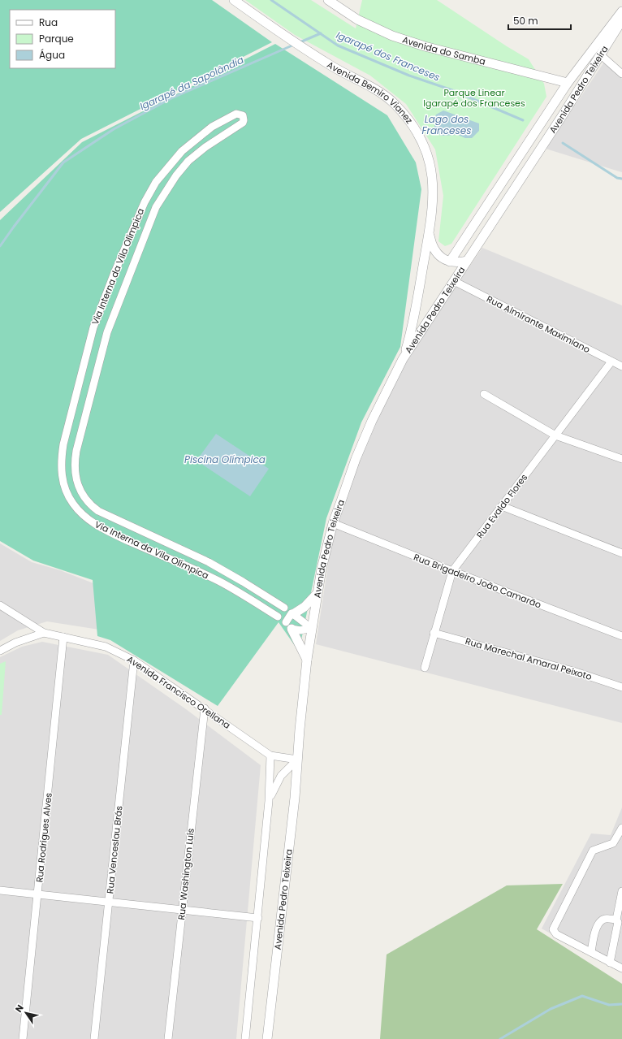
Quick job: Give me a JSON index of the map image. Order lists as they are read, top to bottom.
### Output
{
  "streets": {
    "street": [
      "Avenida do Samba",
      "Avenida Pedro Teixeira",
      "Avenida Bemiro Vianez",
      "Via Interna da Vila Olímpica",
      "Rua Almirante Maximiano",
      "Rua Evaldo Flores",
      "Rua Brigadeiro João Camarão",
      "Rua Marechal Amaral Peixoto",
      "Avenida Francisco Orellana",
      "Rua Rodrigues Alves",
      "Rua Venceslau Brás",
      "Rua Washington Luís"
    ]
  },
  "crossings": [
    ["Avenida do Samba", "Avenida Pedro Teixeira"],
    ["Avenida Pedro Teixeira", "Avenida Bemiro Vianez"],
    ["Avenida Pedro Teixeira", "Rua Almirante Maximiano"],
    ["Avenida Pedro Teixeira", "Rua Brigadeiro João Camarão"],
    ["Avenida Pedro Teixeira", "Avenida Francisco Orellana"],
    ["Rua Almirante Maximiano", "Rua Evaldo Flores"],
    ["Rua Evaldo Flores", "Rua Brigadeiro João Camarão"],
    ["Rua Evaldo Flores", "Rua Marechal Amaral Peixoto"],
    ["Avenida Francisco Orellana", "Rua Rodrigues Alves"],
    ["Avenida Francisco Orellana", "Rua Venceslau Brás"],
    ["Avenida Francisco Orellana", "Rua Washington Luís"]
  ],
  "water": [
    "Igarapé dos Franceses",
    "Igarapé da Sapolândia",
    "Lago dos Franceses",
    "Piscina Olímpica"
  ],
  "parks": ["Parque Linear Igarapé dos Franceses"],
  "legend": ["Rua", "Parque", "Água"],
  "scale_bar": "50 m",
  "north": "top left"
}
